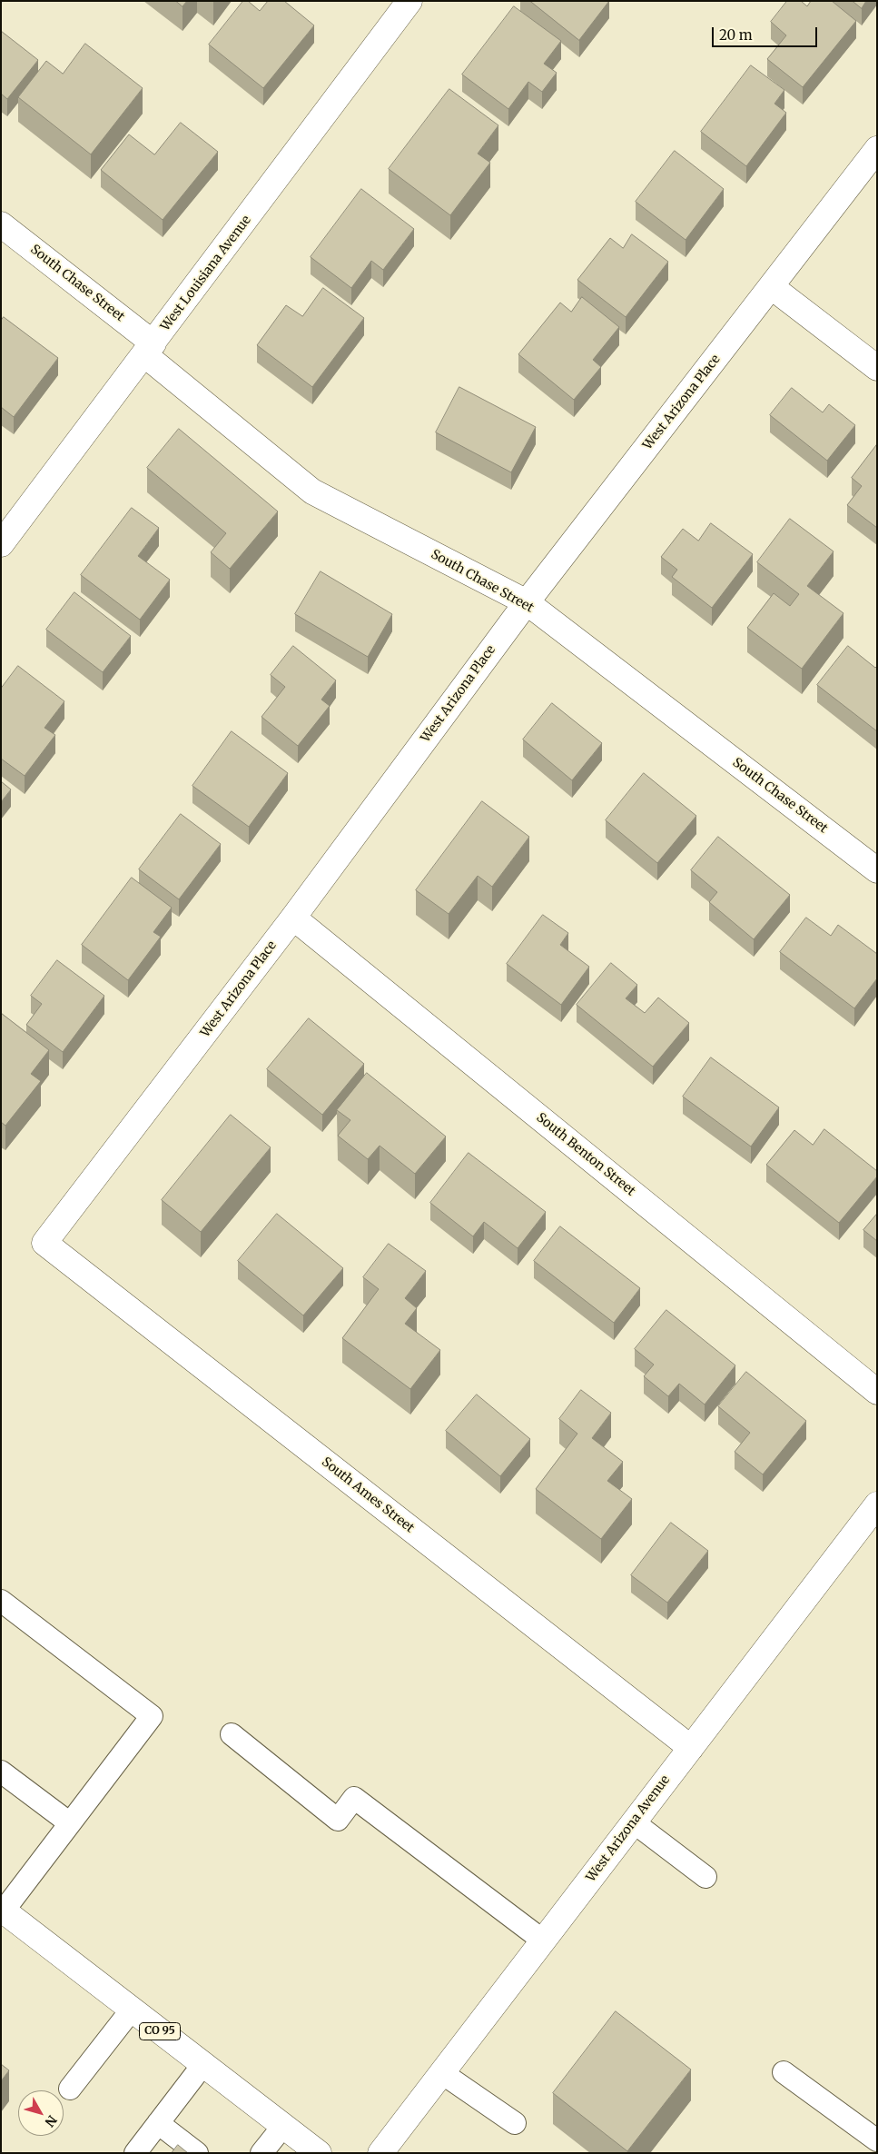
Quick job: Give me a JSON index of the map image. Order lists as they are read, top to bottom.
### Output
{
  "streets": {
    "street": [
      "West Louisiana Avenue",
      "South Chase Street",
      "West Arizona Place",
      "South Benton Street",
      "South Ames Street",
      "West Arizona Avenue",
      "CO 95"
    ]
  },
  "crossings": [
    ["West Louisiana Avenue", "South Chase Street"],
    ["South Chase Street", "West Arizona Place"],
    ["West Arizona Place", "South Benton Street"],
    ["West Arizona Place", "South Ames Street"],
    ["South Ames Street", "West Arizona Avenue"]
  ],
  "scale_bar": "20 m",
  "north": "bottom right"
}
